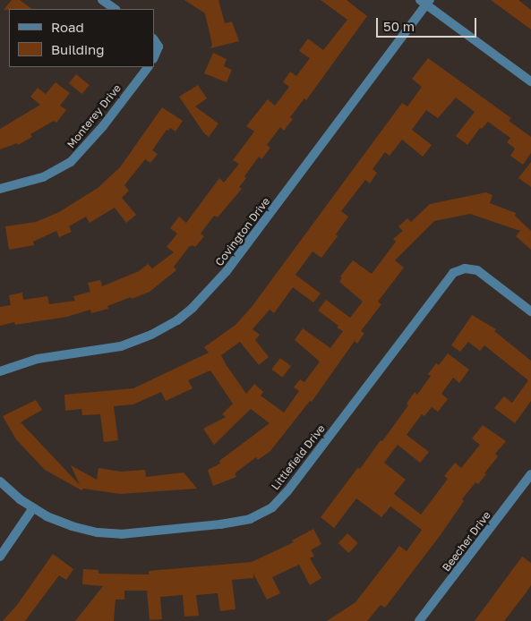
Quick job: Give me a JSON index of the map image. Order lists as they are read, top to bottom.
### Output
{
  "streets": {
    "street": [
      "Monterey Drive",
      "Covington Drive",
      "Littlefield Drive",
      "Beecher Drive"
    ]
  },
  "legend": ["Road", "Building"],
  "scale_bar": "50 m"
}
